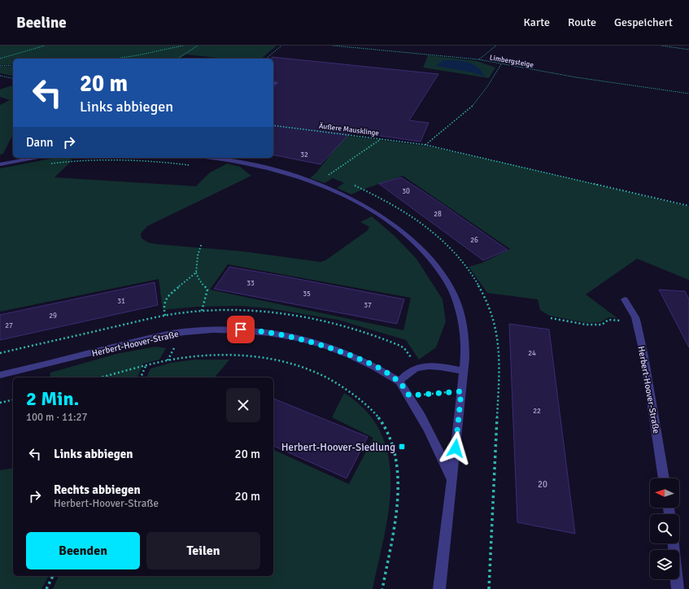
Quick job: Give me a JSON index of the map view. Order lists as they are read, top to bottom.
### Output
{
  "streets": {
    "street": ["Herbert-Hoover-Straße"],
    "path": ["Limbergsteige", "Äußere Mausklinge"]
  },
  "places": {
    "transit": ["Herbert-Hoover-Siedlung"]
  },
  "house_numbers": [
    "32",
    "30",
    "28",
    "26",
    "33",
    "35",
    "31",
    "37",
    "29",
    "27",
    "24",
    "22",
    "20"
  ],
  "north": "left",
  "page": {
    "header": "Beeline",
    "nav": ["Karte", "Route", "Gespeichert"],
    "turn": ["20 m", "Links abbiegen"],
    "then": "Dann",
    "heading": ["2 Min.", "100 m · 11:27"],
    "list": [
      {
        "name": "Links abbiegen",
        "value": "20 m"
      },
      {
        "name": "Rechts abbiegen",
        "note": "Herbert-Hoover-Straße",
        "value": "20 m"
      }
    ],
    "buttons": ["Beenden", "Teilen"]
  }
}
